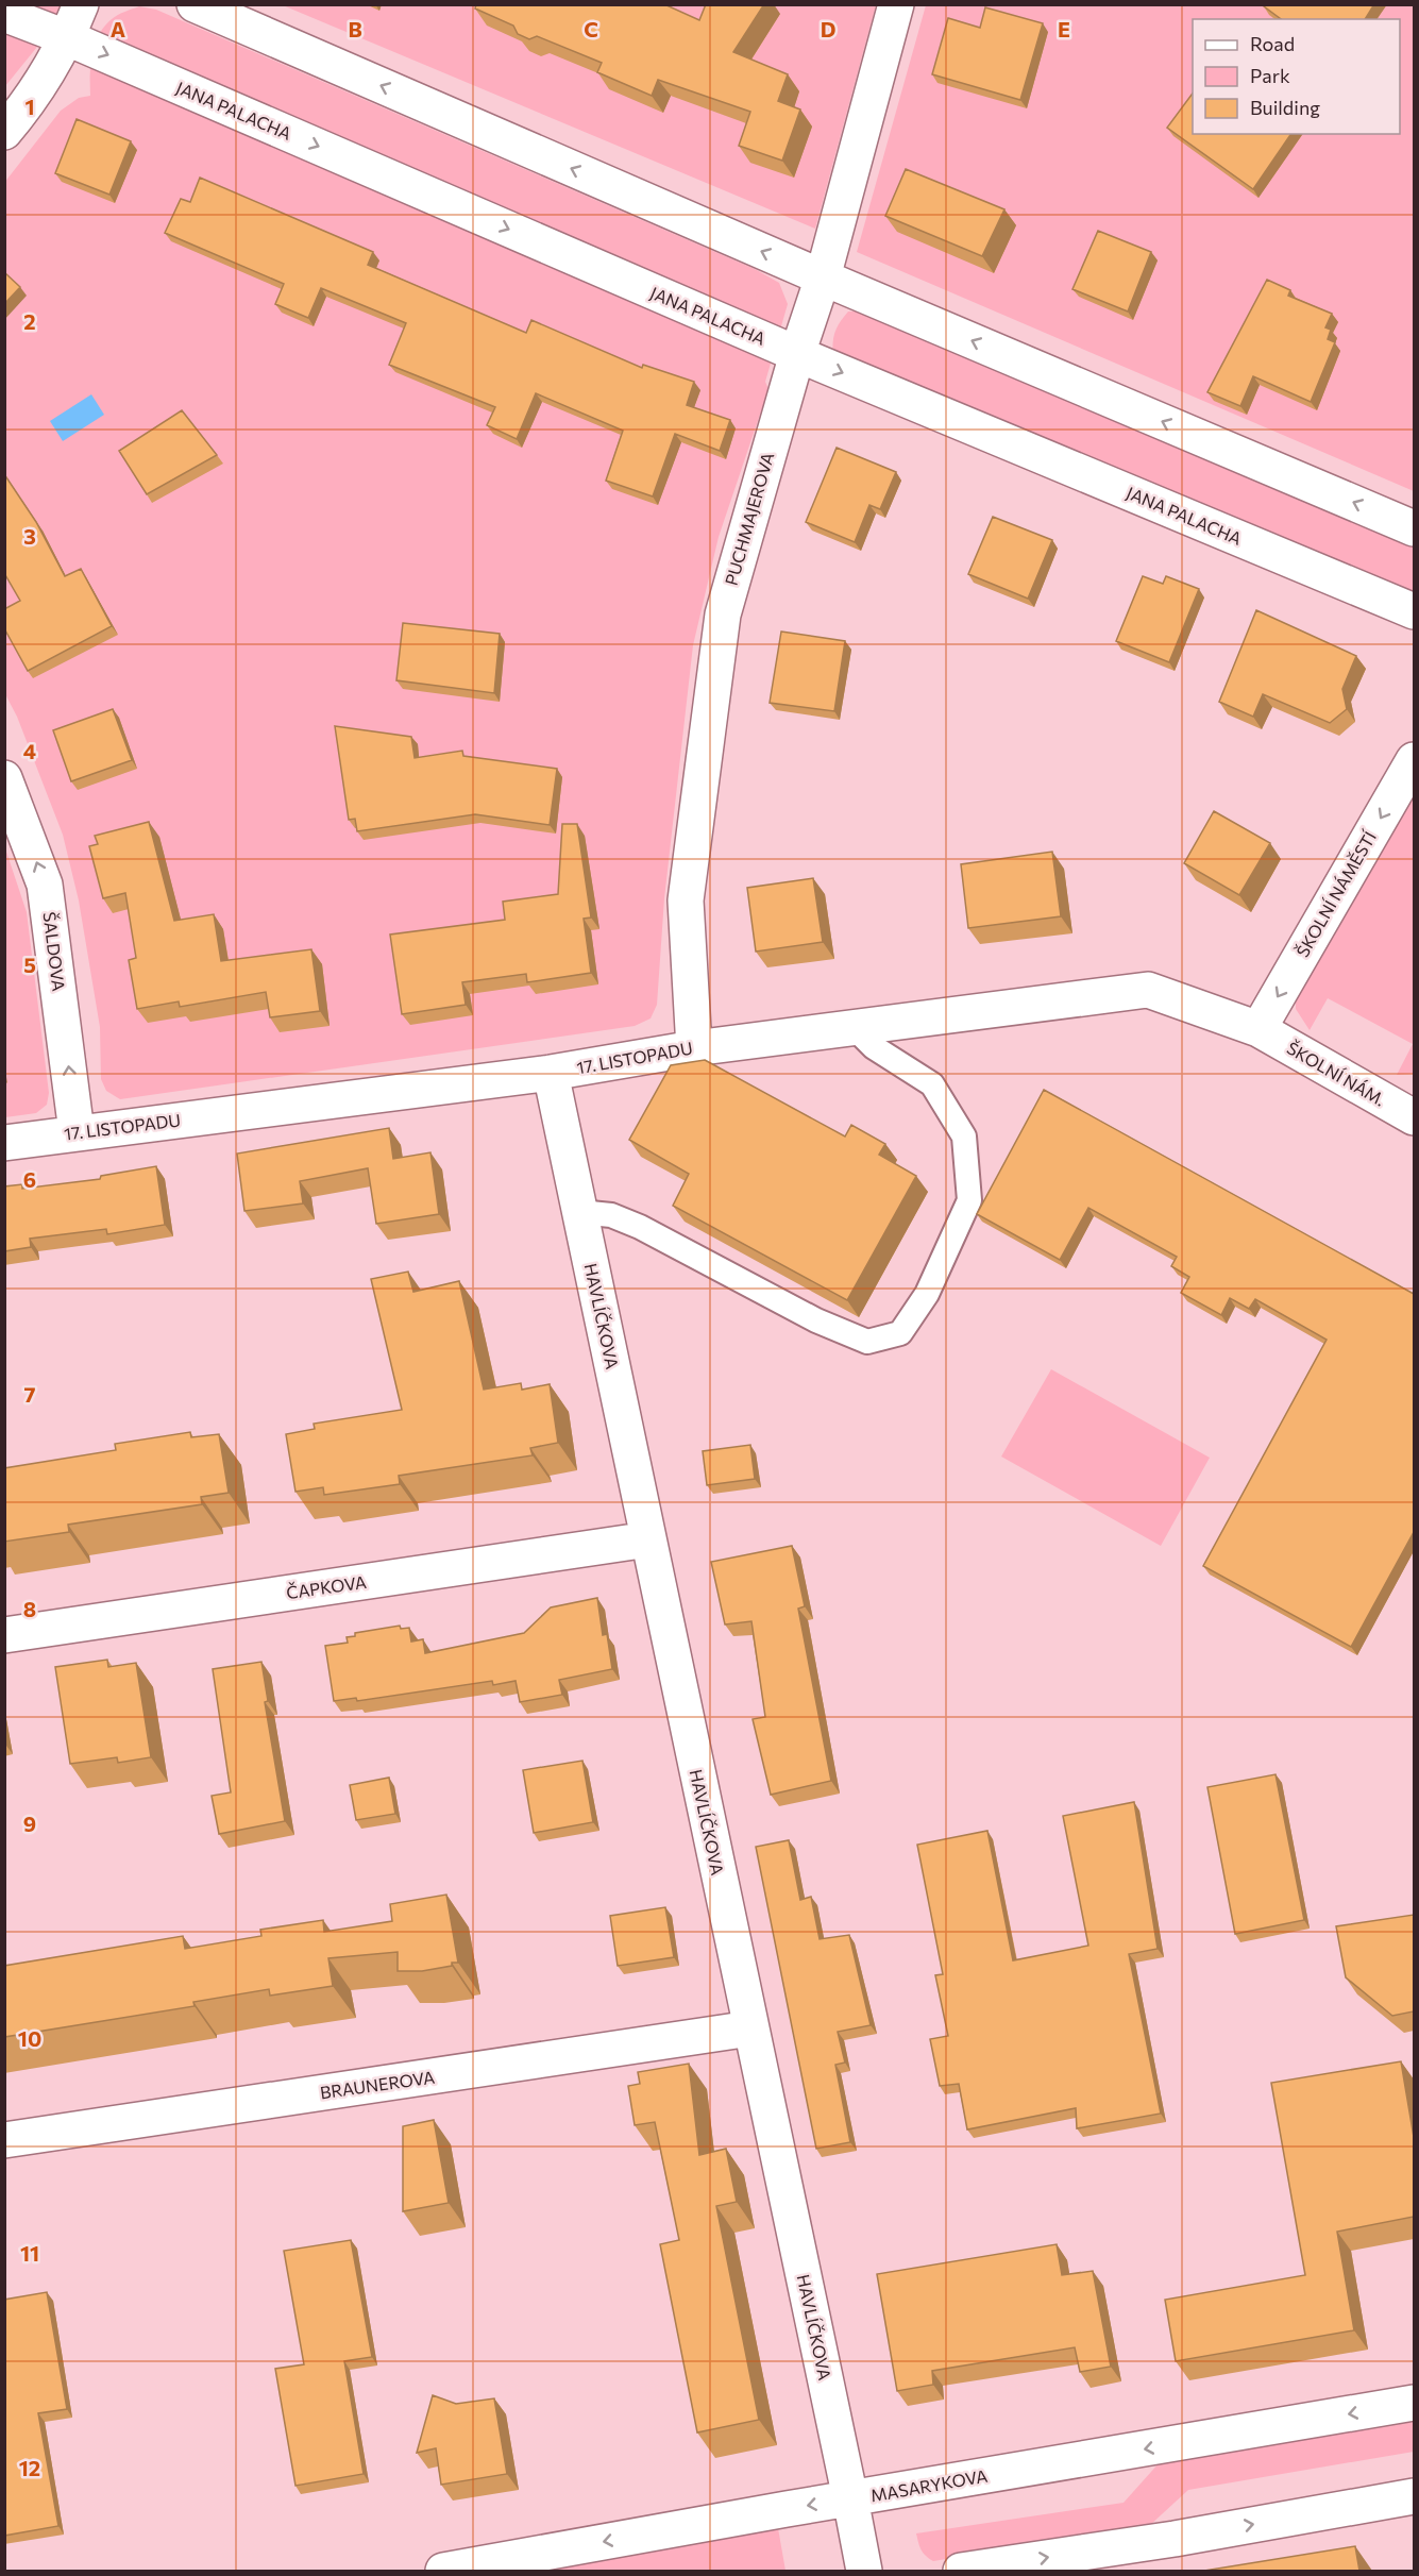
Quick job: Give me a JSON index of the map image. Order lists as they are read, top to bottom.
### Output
{
  "streets": {
    "street": [
      "JANA PALACHA",
      "PUCHMAJEROVA",
      "ŠKOLNÍ NÁMĚSTÍ",
      "ŠALDOVA",
      "17. LISTOPADU",
      "ŠKOLNÍ NÁM.",
      "HAVLÍČKOVA",
      "ČAPKOVA",
      "BRAUNEROVA",
      "MASARYKOVA"
    ]
  },
  "crossings": [
    ["JANA PALACHA", "PUCHMAJEROVA"],
    ["PUCHMAJEROVA", "17. LISTOPADU"],
    ["ŠKOLNÍ NÁMĚSTÍ", "17. LISTOPADU"],
    ["ŠKOLNÍ NÁMĚSTÍ", "ŠKOLNÍ NÁM."],
    ["ŠALDOVA", "17. LISTOPADU"],
    ["17. LISTOPADU", "ŠKOLNÍ NÁM."],
    ["17. LISTOPADU", "HAVLÍČKOVA"],
    ["HAVLÍČKOVA", "ČAPKOVA"],
    ["HAVLÍČKOVA", "BRAUNEROVA"],
    ["HAVLÍČKOVA", "MASARYKOVA"]
  ],
  "one_way": ["ŠKOLNÍ NÁMĚSTÍ", "ŠALDOVA"],
  "legend": ["Road", "Park", "Building"],
  "grid": {
    "columns": [
      "A",
      "B",
      "C",
      "D",
      "E"
    ],
    "rows": [
      "1",
      "2",
      "3",
      "4",
      "5",
      "6",
      "7",
      "8",
      "9",
      "10",
      "11",
      "12"
    ]
  }
}
